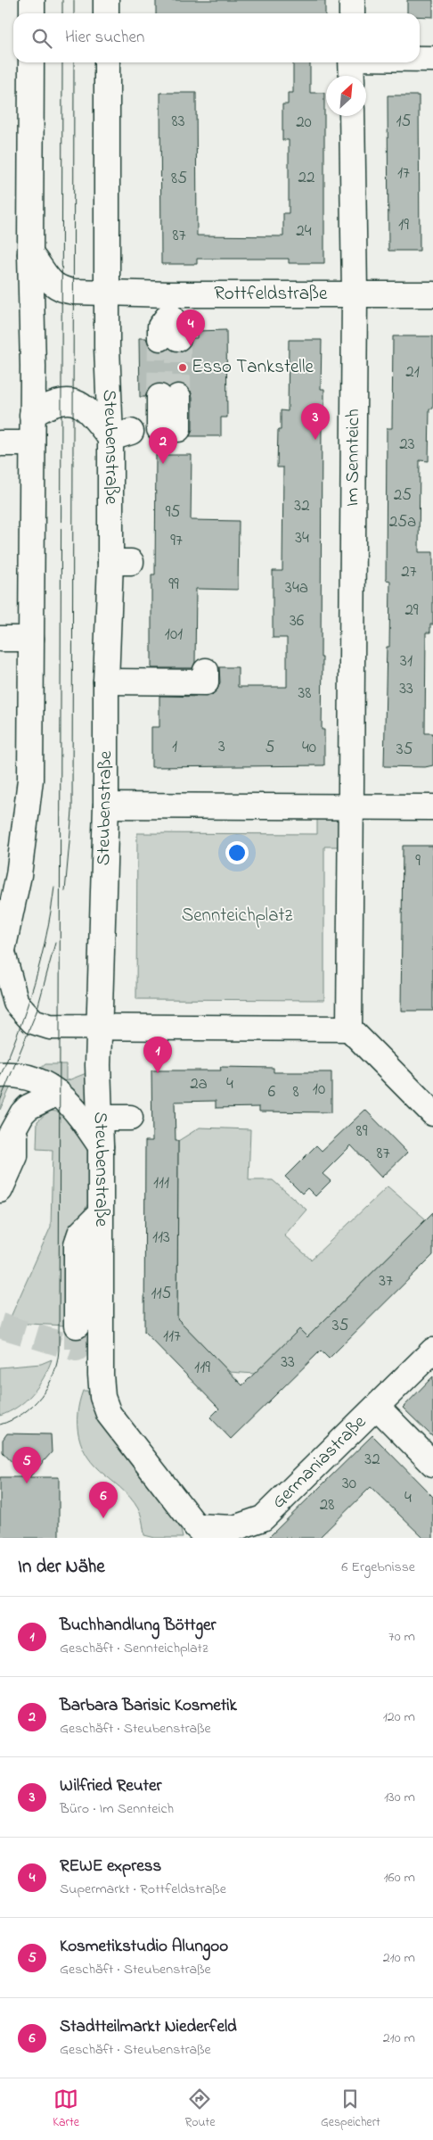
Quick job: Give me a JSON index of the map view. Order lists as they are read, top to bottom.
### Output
{
  "streets": {
    "street": [
      "Rottfeldstraße",
      "Steubenstraße",
      "Im Sennteich",
      "Germaniastraße"
    ]
  },
  "crossings": [
    ["Rottfeldstraße", "Steubenstraße"],
    ["Rottfeldstraße", "Im Sennteich"],
    ["Steubenstraße", "Germaniastraße"]
  ],
  "parks": ["Sennteichplatz"],
  "places": ["Esso Tankstelle"],
  "house_numbers": [
    "83",
    "15",
    "20",
    "17",
    "22",
    "85",
    "19",
    "24",
    "87",
    "21",
    "23",
    "25",
    "32",
    "95",
    "25a",
    "34",
    "97",
    "27",
    "99",
    "34a",
    "29",
    "36",
    "101",
    "31",
    "33",
    "38",
    "1",
    "3",
    "5",
    "40",
    "35",
    "9",
    "2a",
    "4",
    "10",
    "6",
    "8",
    "89",
    "87",
    "111",
    "113",
    "37",
    "115",
    "35",
    "117",
    "33",
    "119",
    "32",
    "30",
    "4",
    "28"
  ],
  "north": "top right",
  "page": {
    "search": "Hier suchen",
    "pins": [
      "4",
      "3",
      "2",
      "1",
      "5",
      "6"
    ],
    "heading": ["In der Nähe", "6 Ergebnisse"],
    "list": [
      {
        "mark": "1",
        "name": "Buchhandlung Böttger",
        "note": "Geschäft · Sennteichplatz",
        "value": "70 m"
      },
      {
        "mark": "2",
        "name": "Barbara Barisic Kosmetik",
        "note": "Geschäft · Steubenstraße",
        "value": "120 m"
      },
      {
        "mark": "3",
        "name": "Wilfried Reuter",
        "note": "Büro · Im Sennteich",
        "value": "130 m"
      },
      {
        "mark": "4",
        "name": "REWE express",
        "note": "Supermarkt · Rottfeldstraße",
        "value": "160 m"
      },
      {
        "mark": "5",
        "name": "Kosmetikstudio Alungoo",
        "note": "Geschäft · Steubenstraße",
        "value": "210 m"
      },
      {
        "mark": "6",
        "name": "Stadtteilmarkt Niederfeld",
        "note": "Geschäft · Steubenstraße",
        "value": "210 m"
      }
    ],
    "nav": ["Karte", "Route", "Gespeichert"]
  }
}
